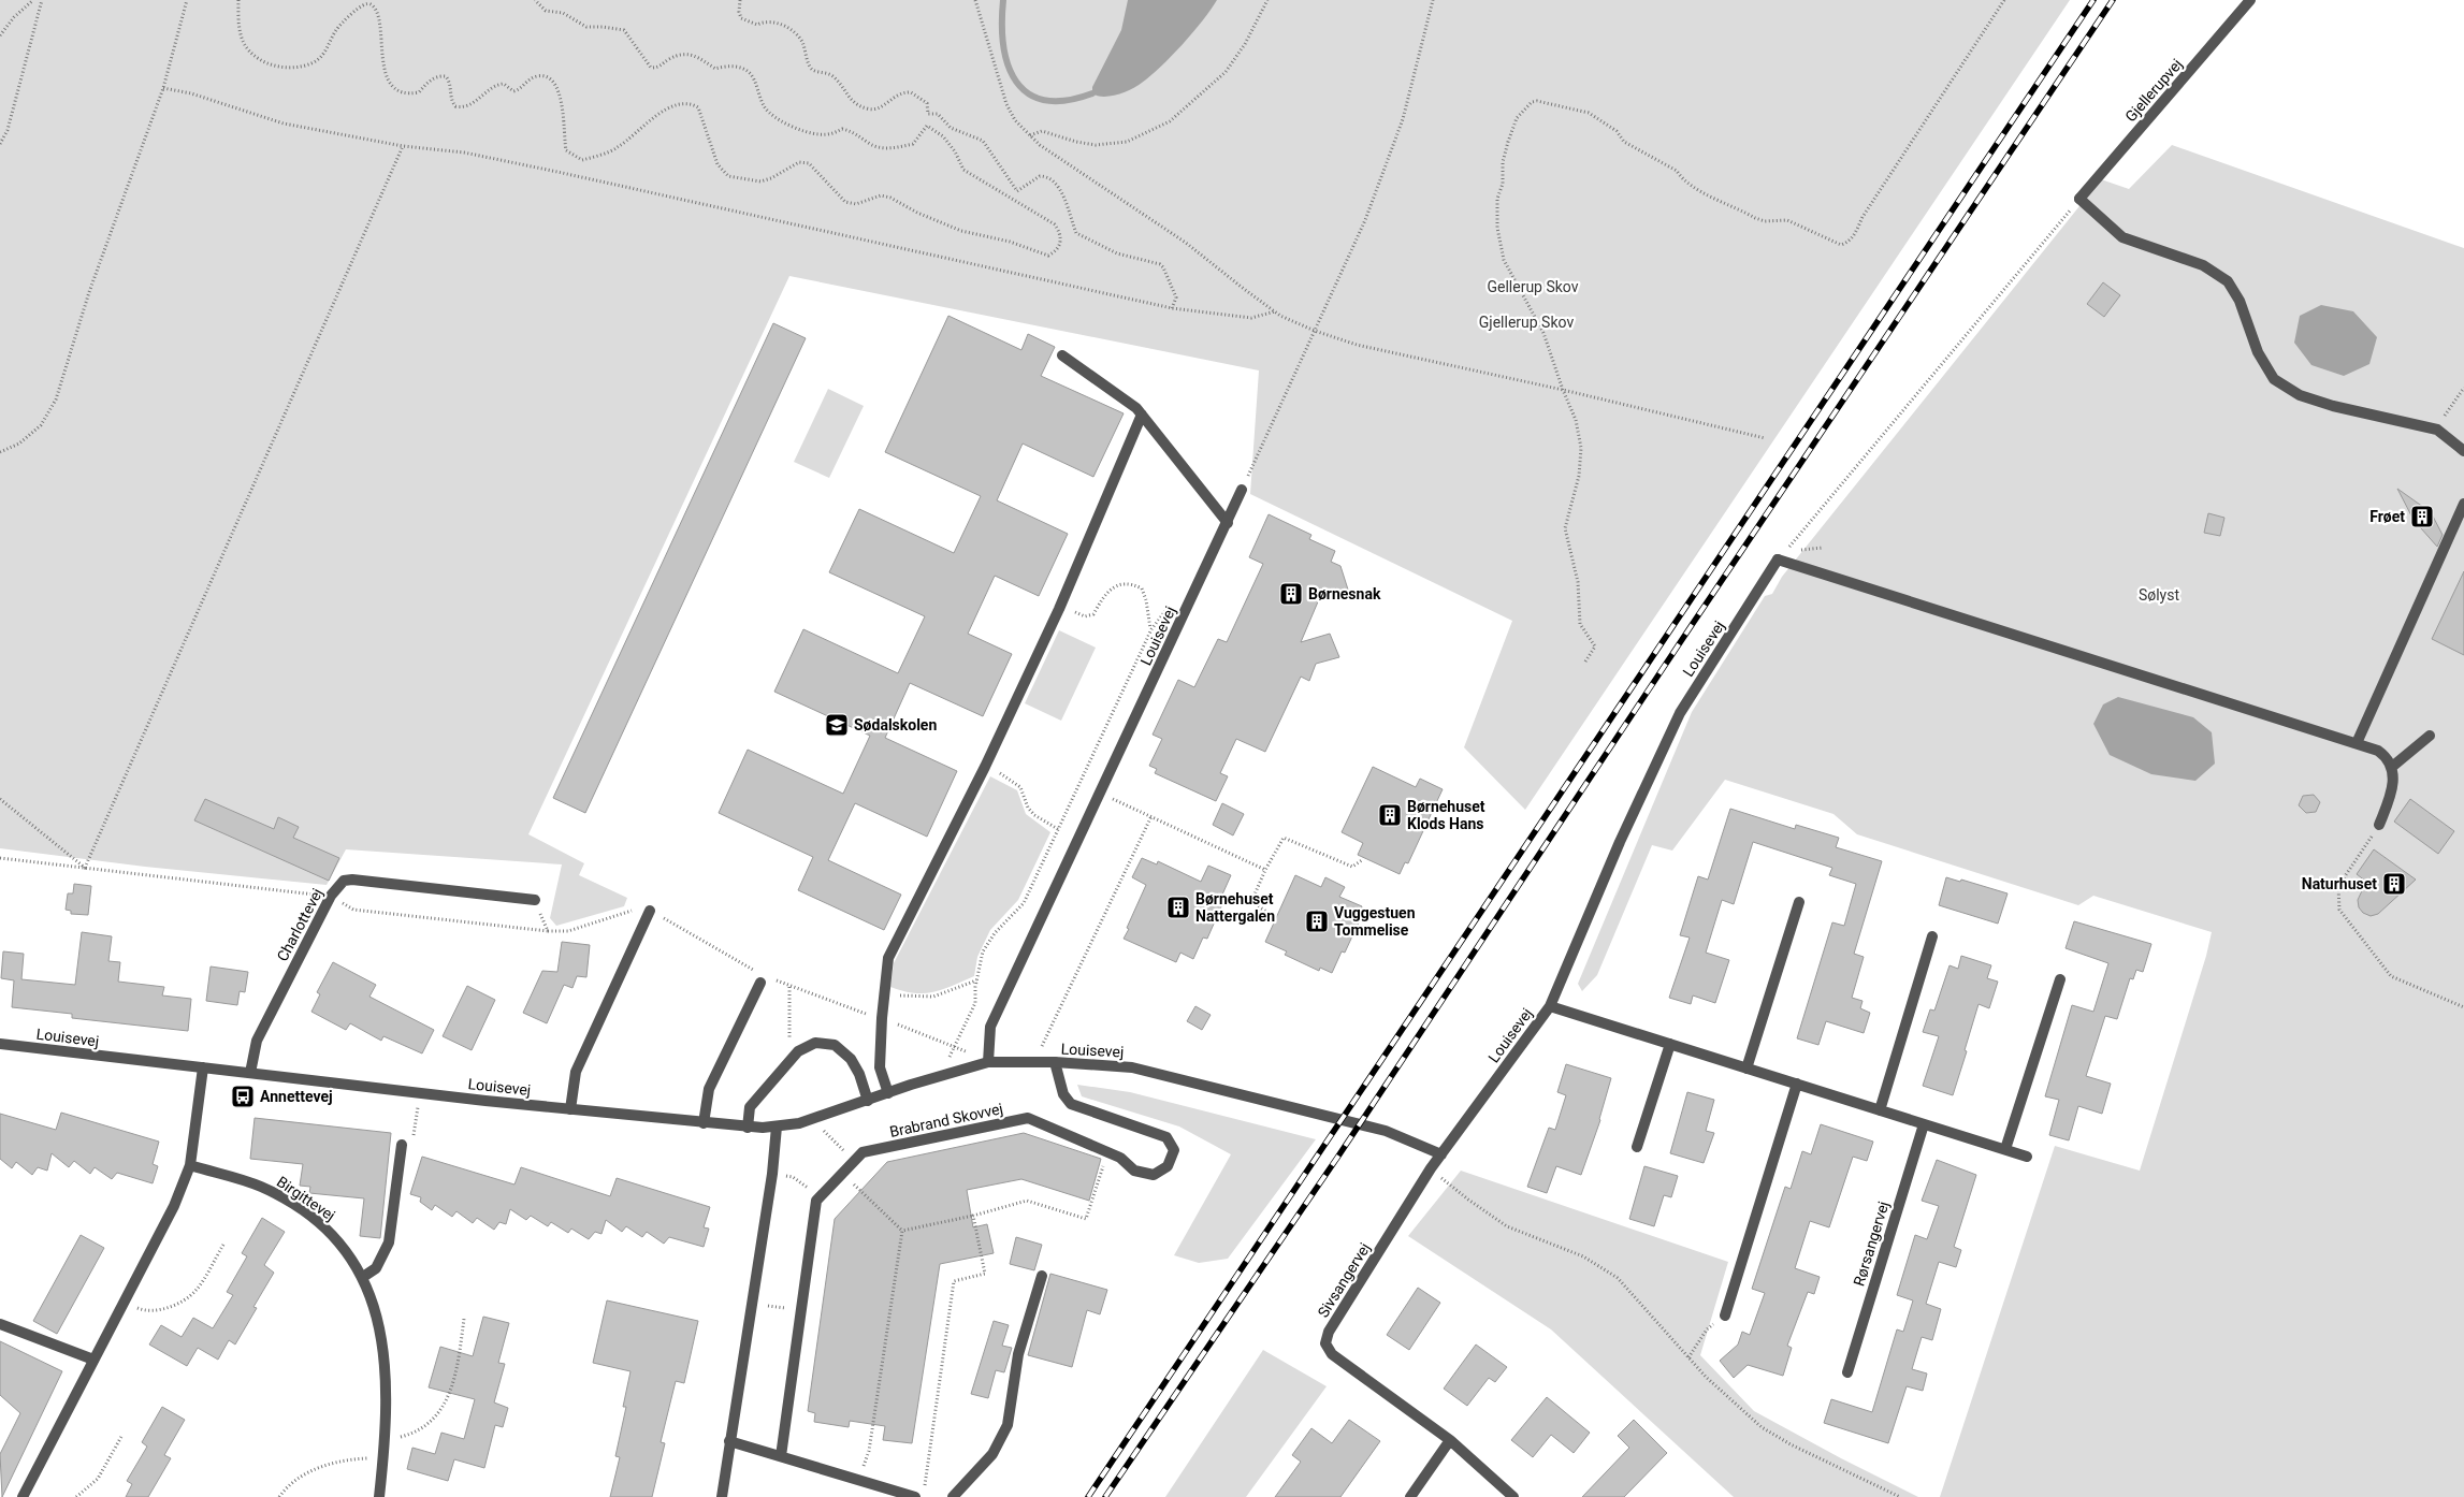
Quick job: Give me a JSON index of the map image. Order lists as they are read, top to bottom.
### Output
{
  "streets": {
    "street": [
      "Gjellerupvej",
      "Louisevej",
      "Charlottevej",
      "Brabrand Skovvej",
      "Birgittevej",
      "Rørsangervej",
      "Sivsangervej"
    ]
  },
  "crossings": [
    ["Louisevej", "Charlottevej"],
    ["Louisevej", "Brabrand Skovvej"],
    ["Louisevej", "Sivsangervej"]
  ],
  "parks": ["Gellerup Skov", "Gjellerup Skov", "Sølyst"],
  "places": {
    "building": [
      "Frøet",
      "Børnesnak",
      "Børnehuset Klods Hans",
      "Naturhuset",
      "Børnehuset Nattergalen",
      "Vuggestuen Tommelise"
    ],
    "school or university": ["Sødalskolen"],
    "bus stop": ["Annettevej"]
  }
}
